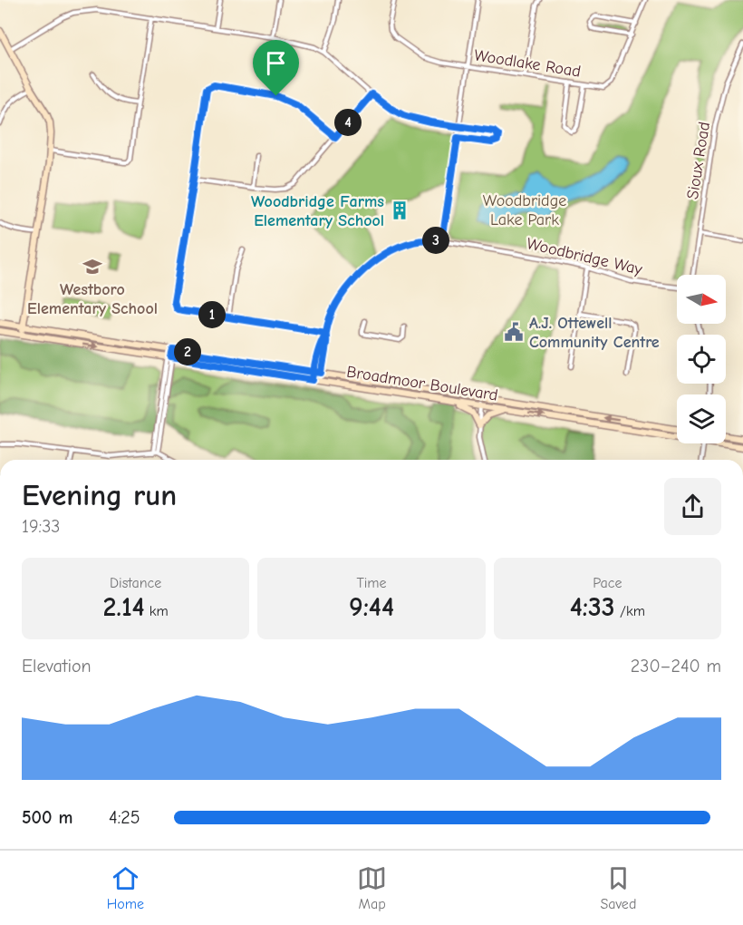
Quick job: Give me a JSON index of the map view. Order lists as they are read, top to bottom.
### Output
{
  "streets": {
    "main road": ["Broadmoor Boulevard"],
    "street": ["Woodlake Road", "Sioux Road", "Woodbridge Way"]
  },
  "crossings": [
    ["Woodbridge Way", "Broadmoor Boulevard"]
  ],
  "parks": ["Woodbridge Lake Park"],
  "places": {
    "building": ["Woodbridge Farms Elementary School"],
    "school or university": ["Westboro Elementary School"],
    "public building": ["A.J. Ottewell Community Centre"]
  },
  "north": "right",
  "page": {
    "pins": [
      "4",
      "3",
      "1",
      "2"
    ],
    "heading": ["Evening run", "19:33"],
    "stats": [
      ["Distance", "2.14 km"],
      ["Time", "9:44"],
      ["Pace", "4:33 /km"]
    ],
    "chart": ["Elevation", "230–240 m"],
    "list": [
      {
        "name": "500 m",
        "note": "4:25"
      }
    ],
    "tabs": ["Home", "Map", "Saved"]
  }
}
